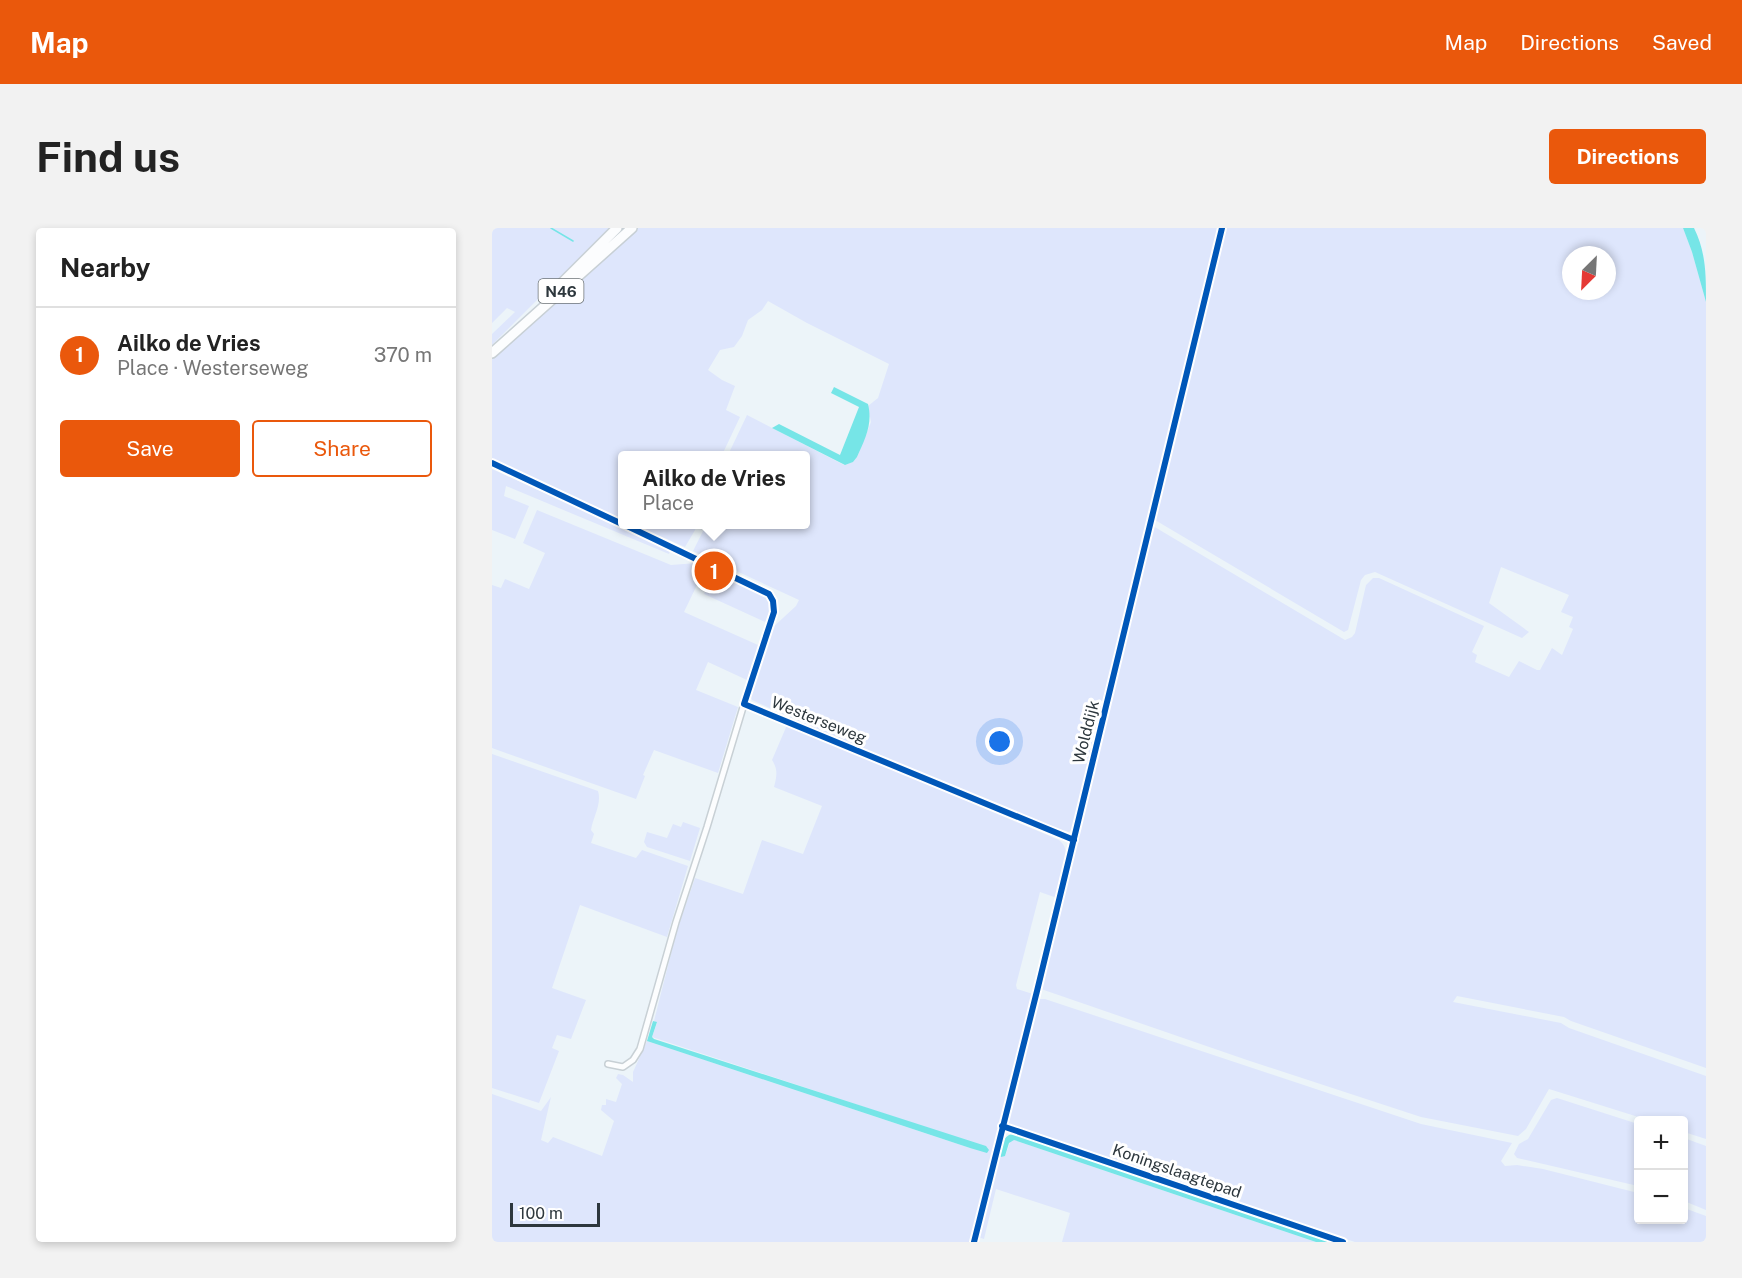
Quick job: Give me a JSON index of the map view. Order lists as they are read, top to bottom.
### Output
{
  "streets": {
    "highway": ["N46"],
    "street": ["Westerseweg", "Wolddijk", "Koningslaagtepad"]
  },
  "crossings": [
    ["Westerseweg", "Wolddijk"],
    ["Wolddijk", "Koningslaagtepad"]
  ],
  "scale_bar": "100 m",
  "north": "bottom left",
  "page": {
    "header": "Map",
    "nav": ["Map", "Directions", "Saved"],
    "buttons": [
      "Directions",
      ["Save", "Share"]
    ],
    "title": "Find us",
    "heading": "Nearby",
    "list": [
      {
        "mark": "1",
        "name": "Ailko de Vries",
        "note": "Place · Westerseweg",
        "value": "370 m"
      }
    ],
    "popup": ["Ailko de Vries", "Place"],
    "pins": "1",
    "map_buttons": ["+", "−"],
    "scale": "100 m"
  }
}
